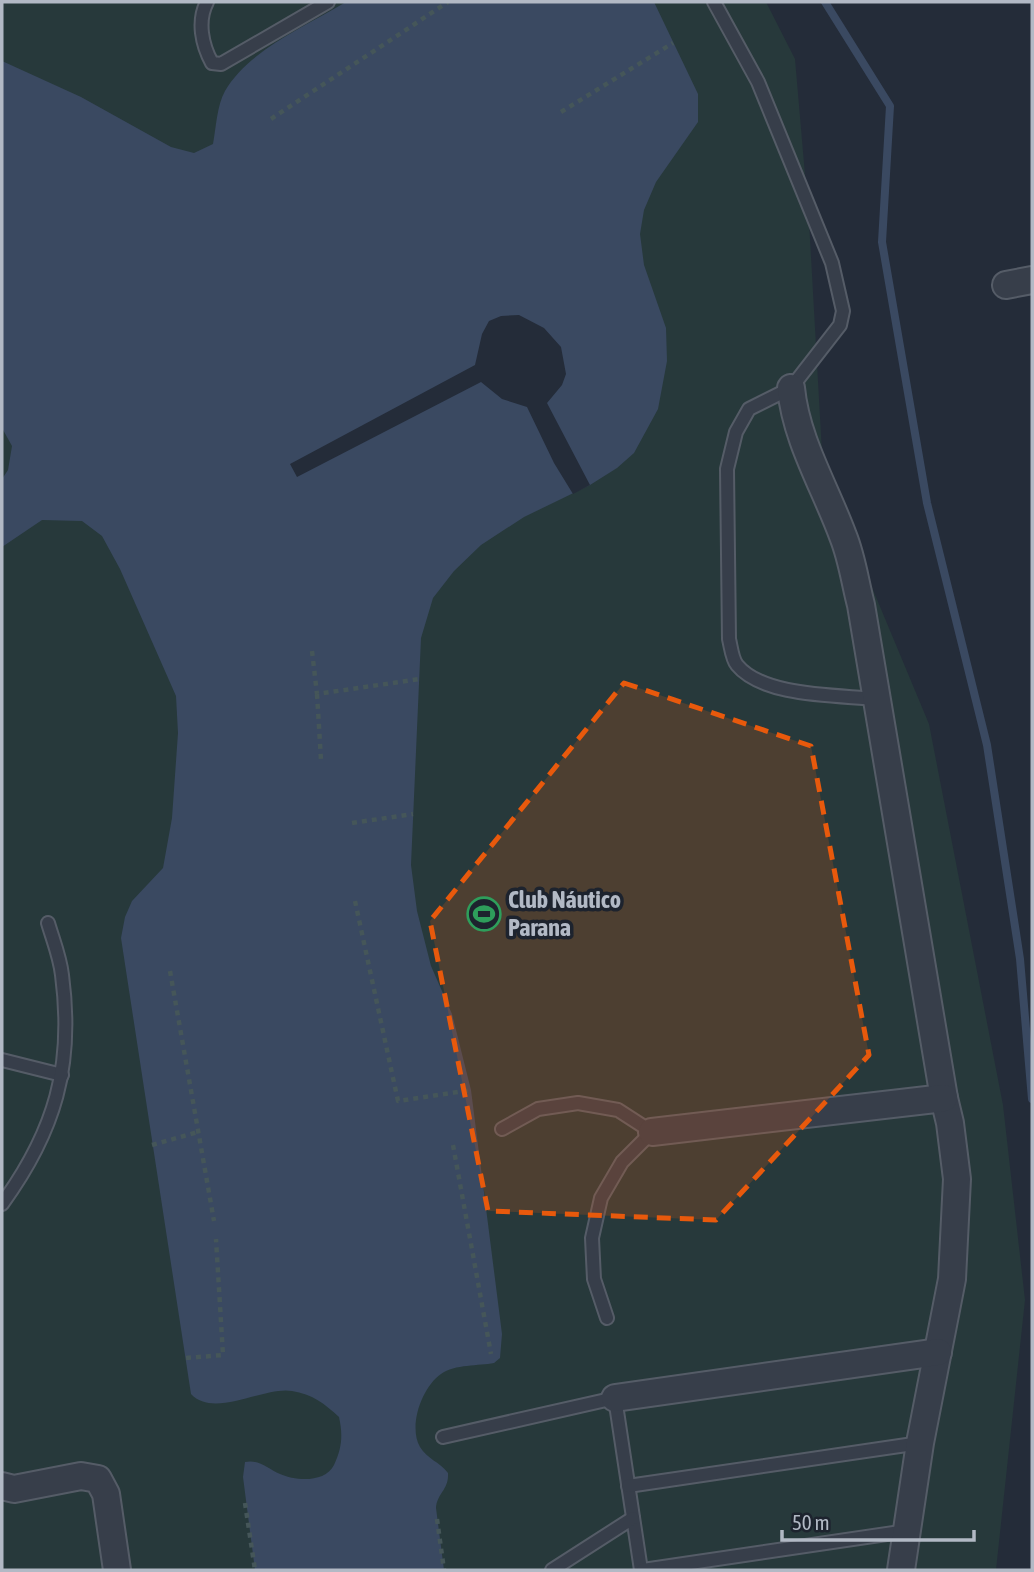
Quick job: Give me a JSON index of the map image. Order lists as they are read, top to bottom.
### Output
{
  "places": {
    "sports": ["Club Náutico Parana"]
  },
  "scale_bar": "50 m"
}
